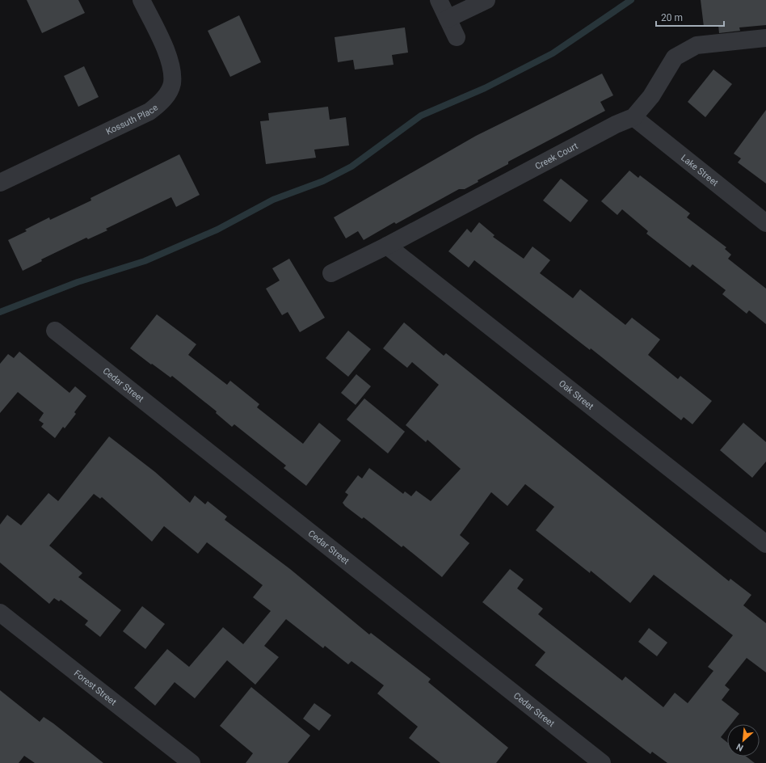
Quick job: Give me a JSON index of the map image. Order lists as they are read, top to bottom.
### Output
{
  "streets": {
    "street": [
      "Kossuth Place",
      "Creek Court",
      "Lake Street",
      "Cedar Street",
      "Oak Street",
      "Forest Street"
    ]
  },
  "crossings": [
    ["Creek Court", "Lake Street"],
    ["Creek Court", "Oak Street"]
  ],
  "scale_bar": "20 m",
  "north": "bottom left"
}
